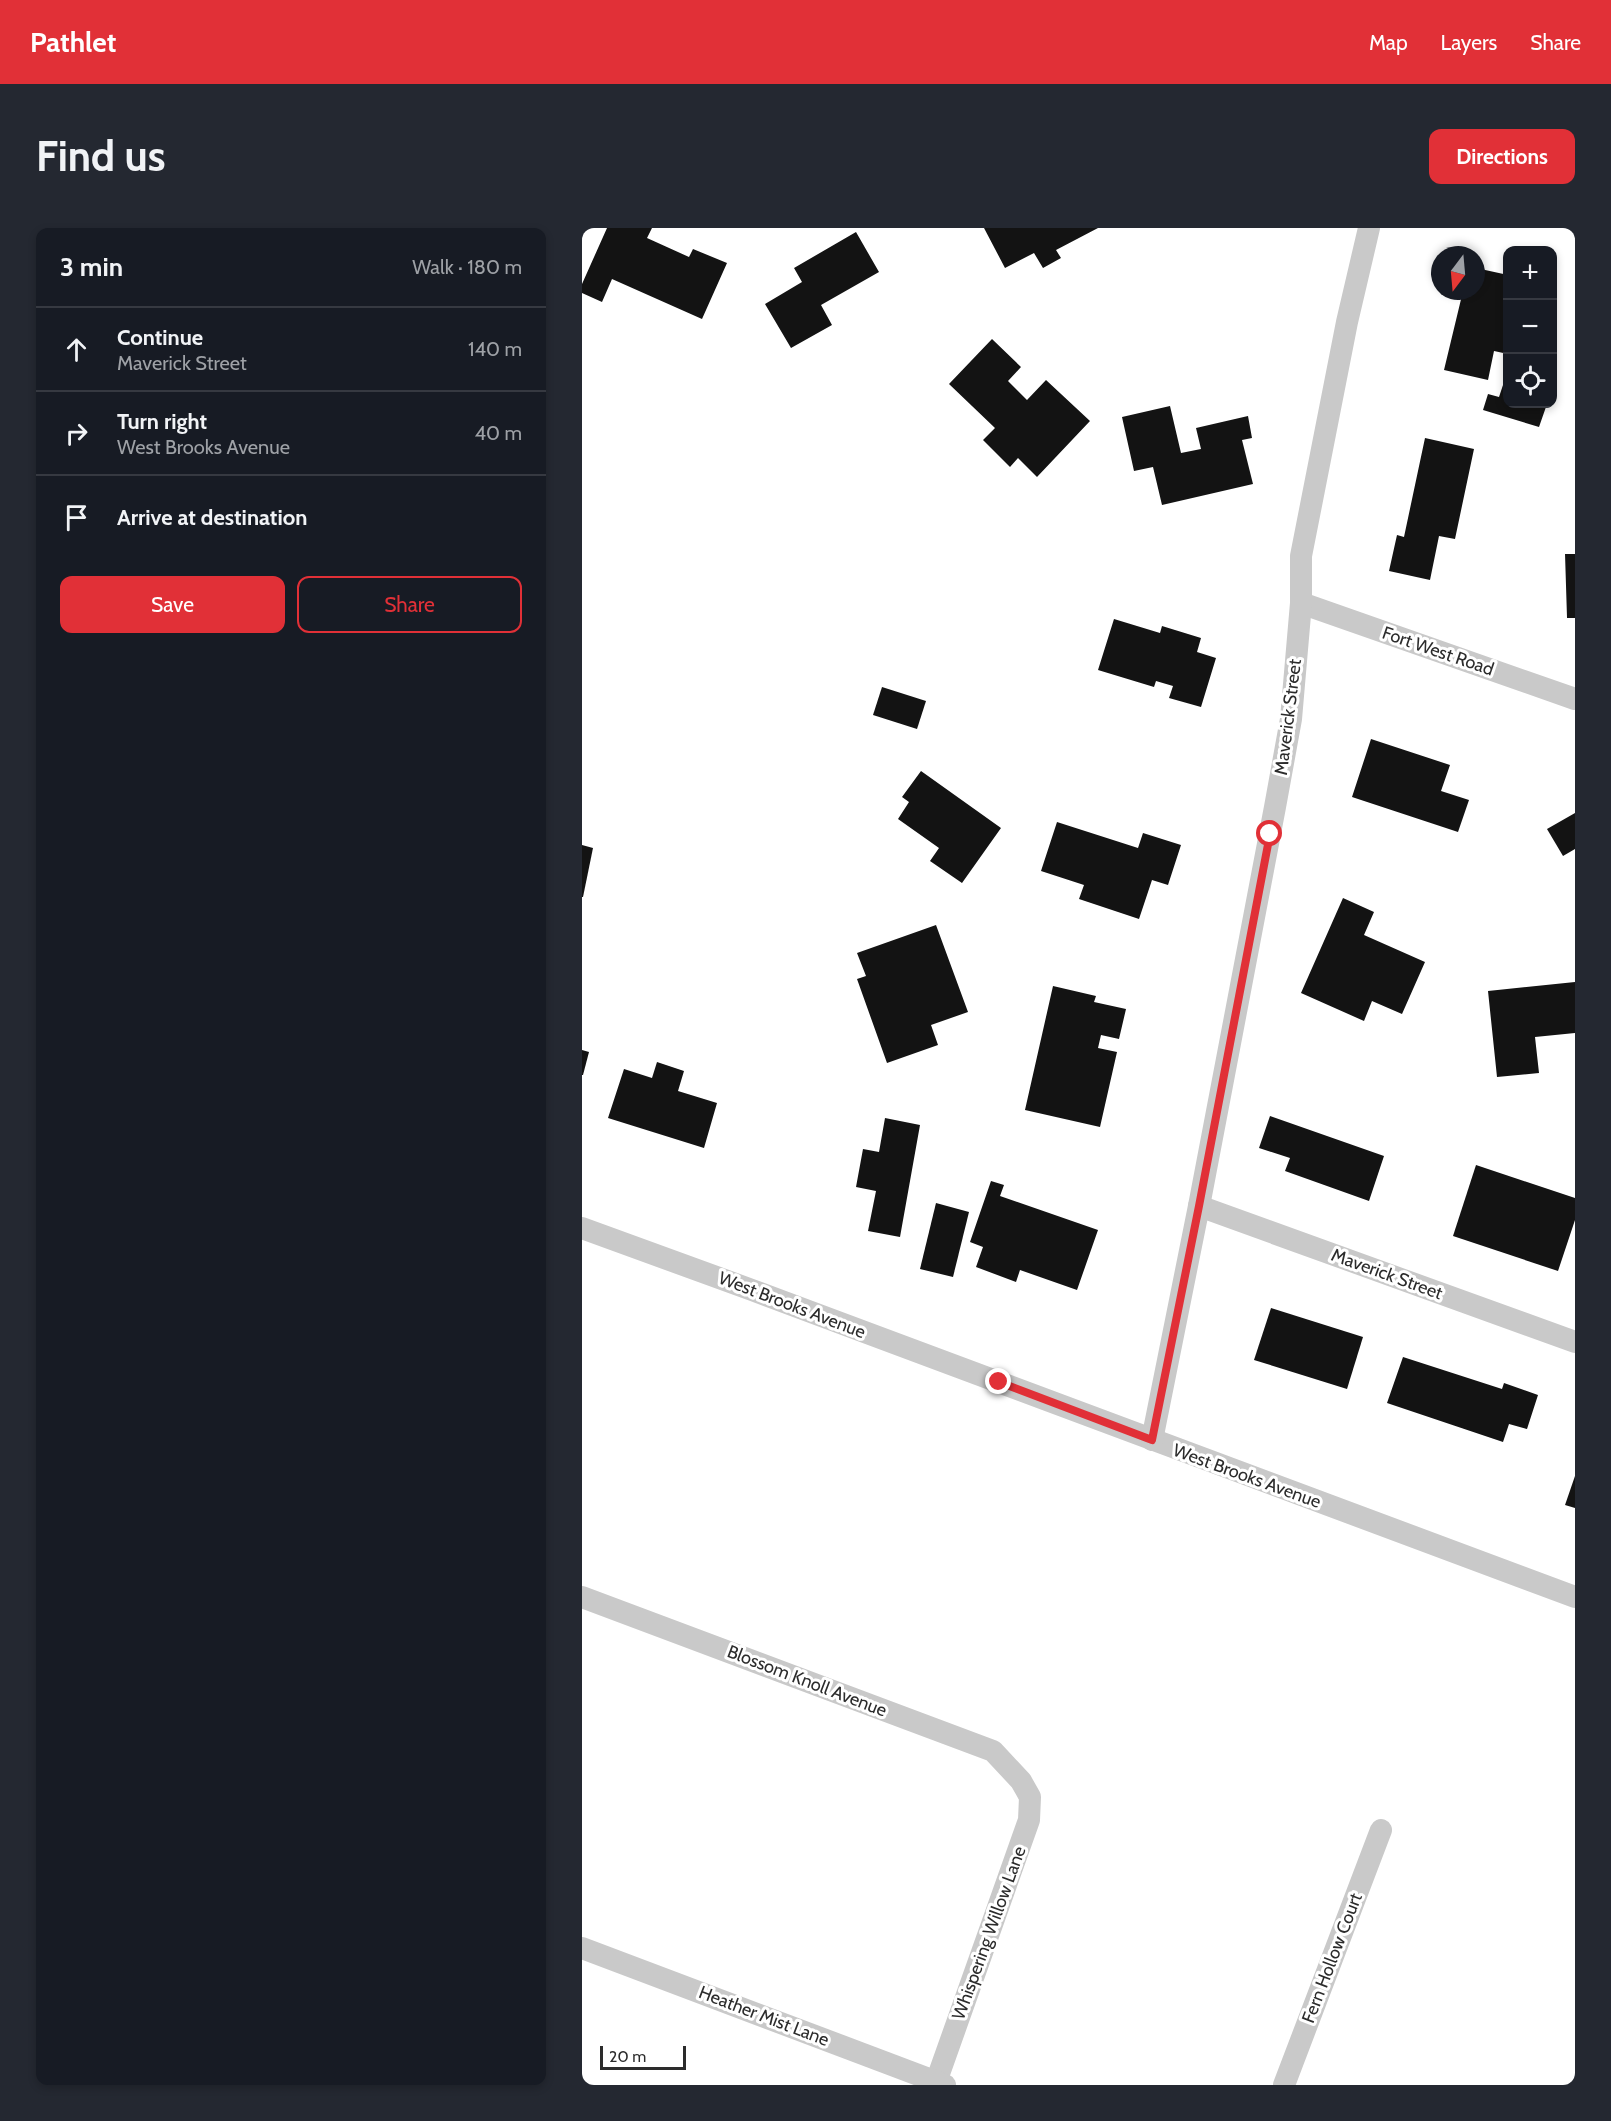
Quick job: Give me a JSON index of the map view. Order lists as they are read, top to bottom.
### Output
{
  "streets": {
    "street": [
      "Fort West Road",
      "Maverick Street",
      "West Brooks Avenue",
      "Blossom Knoll Avenue",
      "Whispering Willow Lane",
      "Fern Hollow Court",
      "Heather Mist Lane"
    ]
  },
  "crossings": [
    ["Fort West Road", "Maverick Street"],
    ["Maverick Street", "West Brooks Avenue"],
    ["Blossom Knoll Avenue", "Whispering Willow Lane"],
    ["Whispering Willow Lane", "Heather Mist Lane"]
  ],
  "scale_bar": "20 m",
  "north": "bottom",
  "page": {
    "header": "Pathlet",
    "nav": ["Map", "Layers", "Share"],
    "buttons": [
      "Directions",
      ["Save", "Share"]
    ],
    "title": "Find us",
    "heading": ["3 min", "Walk · 180 m"],
    "map_buttons": ["+", "−"],
    "list": [
      ["Continue", "Maverick Street", "140 m"],
      ["Turn right", "West Brooks Avenue", "40 m"],
      "Arrive at destination"
    ],
    "scale": "20 m"
  }
}
